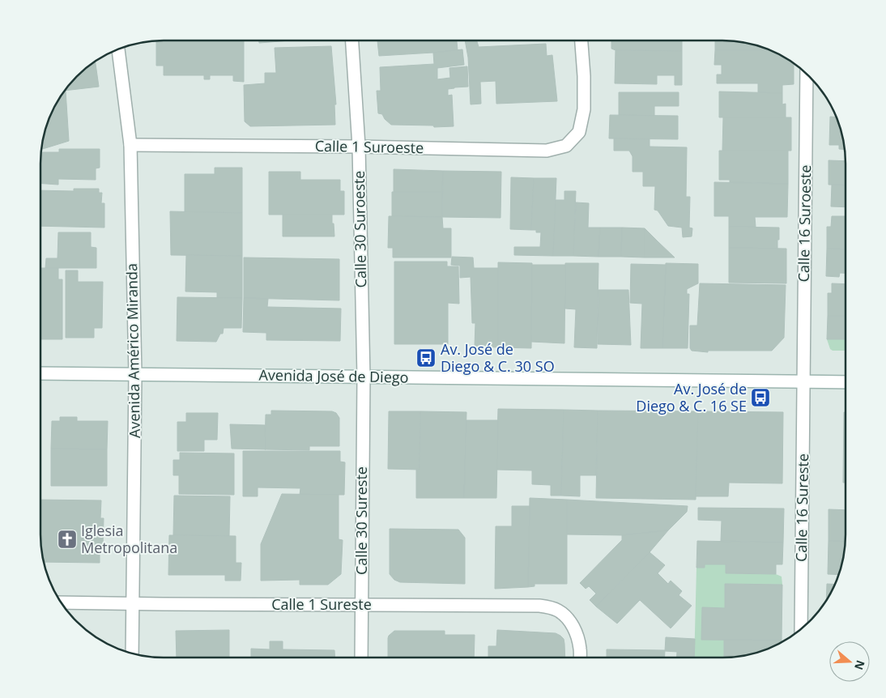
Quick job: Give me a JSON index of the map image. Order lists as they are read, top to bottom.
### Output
{
  "streets": {
    "street": [
      "Calle 1 Suroeste",
      "Calle 16 Suroeste",
      "Calle 30 Suroeste",
      "Avenida Américo Miranda",
      "Avenida José de Diego",
      "Calle 16 Sureste",
      "Calle 30 Sureste",
      "Calle 1 Sureste"
    ]
  },
  "crossings": [
    ["Calle 1 Suroeste", "Calle 30 Suroeste"],
    ["Calle 1 Suroeste", "Avenida Américo Miranda"],
    ["Calle 16 Suroeste", "Avenida José de Diego"],
    ["Calle 16 Suroeste", "Calle 16 Sureste"],
    ["Calle 30 Suroeste", "Avenida José de Diego"],
    ["Calle 30 Suroeste", "Calle 30 Sureste"],
    ["Avenida Américo Miranda", "Avenida José de Diego"],
    ["Avenida Américo Miranda", "Calle 1 Sureste"],
    ["Avenida José de Diego", "Calle 16 Sureste"],
    ["Avenida José de Diego", "Calle 30 Sureste"],
    ["Calle 30 Sureste", "Calle 1 Sureste"]
  ],
  "places": {
    "bus stop": ["Av. José de Diego & C. 30 SO", "Av. José de Diego & C. 16 SE"],
    "church": ["Iglesia Metropolitana"]
  },
  "north": "right"
}
